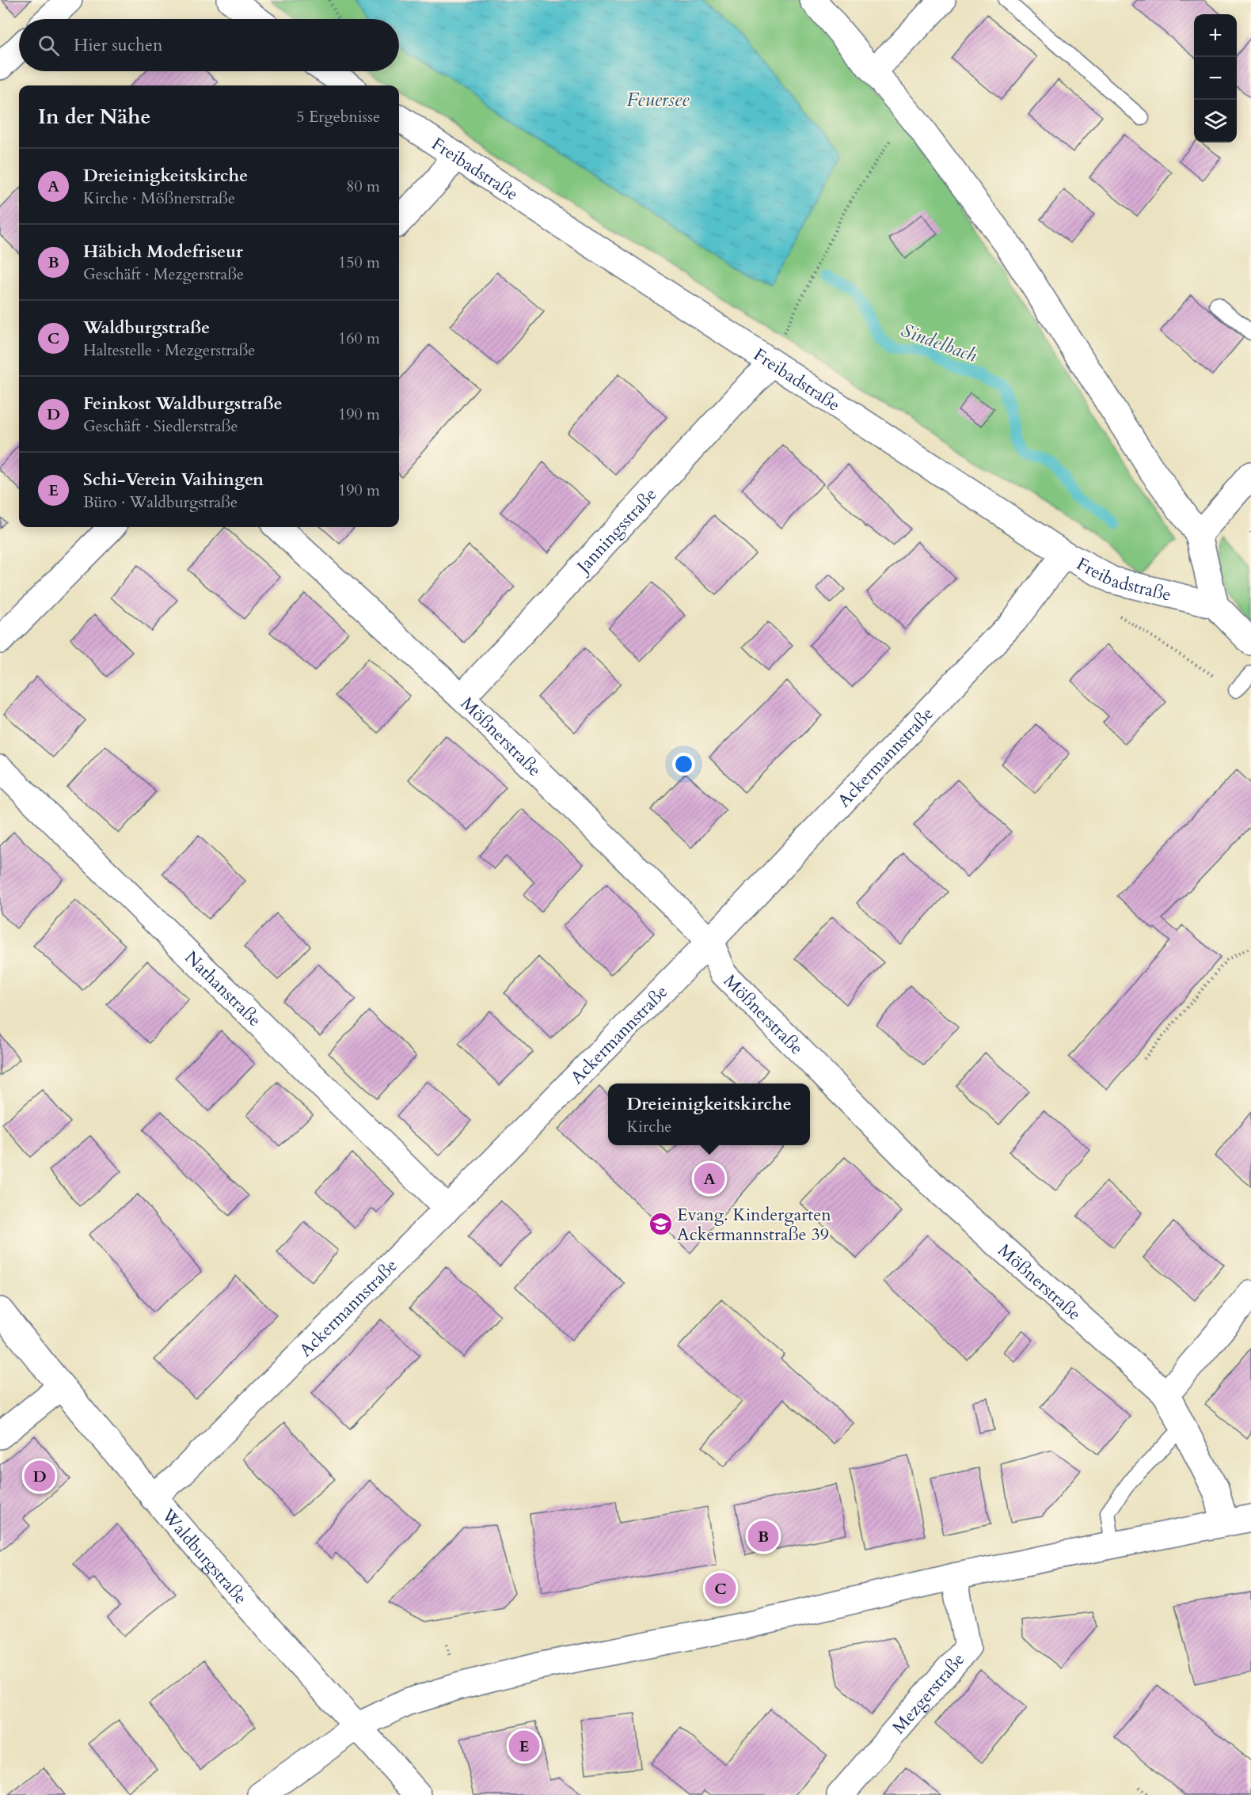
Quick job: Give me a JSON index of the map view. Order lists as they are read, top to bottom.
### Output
{
  "streets": {
    "street": [
      "Freibadstraße",
      "Janningsstraße",
      "Mößnerstraße",
      "Ackermannstraße",
      "Nathanstraße",
      "Waldburgstraße",
      "Mezgerstraße"
    ]
  },
  "crossings": [
    ["Freibadstraße", "Janningsstraße"],
    ["Freibadstraße", "Ackermannstraße"],
    ["Janningsstraße", "Mößnerstraße"],
    ["Mößnerstraße", "Ackermannstraße"],
    ["Ackermannstraße", "Nathanstraße"],
    ["Ackermannstraße", "Waldburgstraße"]
  ],
  "water": ["Feuersee", "Sindelbach"],
  "places": {
    "school or university": ["Evang. Kindergarten Ackermannstraße 39"]
  },
  "page": {
    "map_buttons": ["+", "−"],
    "search": "Hier suchen",
    "heading": ["In der Nähe", "5 Ergebnisse"],
    "list": [
      {
        "mark": "A",
        "name": "Dreieinigkeitskirche",
        "note": "Kirche · Mößnerstraße",
        "value": "80 m"
      },
      {
        "mark": "B",
        "name": "Häbich Modefriseur",
        "note": "Geschäft · Mezgerstraße",
        "value": "150 m"
      },
      {
        "mark": "C",
        "name": "Waldburgstraße",
        "note": "Haltestelle · Mezgerstraße",
        "value": "160 m"
      },
      {
        "mark": "D",
        "name": "Feinkost Waldburgstraße",
        "note": "Geschäft · Siedlerstraße",
        "value": "190 m"
      },
      {
        "mark": "E",
        "name": "Schi-Verein Vaihingen",
        "note": "Büro · Waldburgstraße",
        "value": "190 m"
      }
    ],
    "popup": ["Dreieinigkeitskirche", "Kirche"],
    "pins": [
      "A",
      "D",
      "B",
      "C",
      "E"
    ]
  }
}
